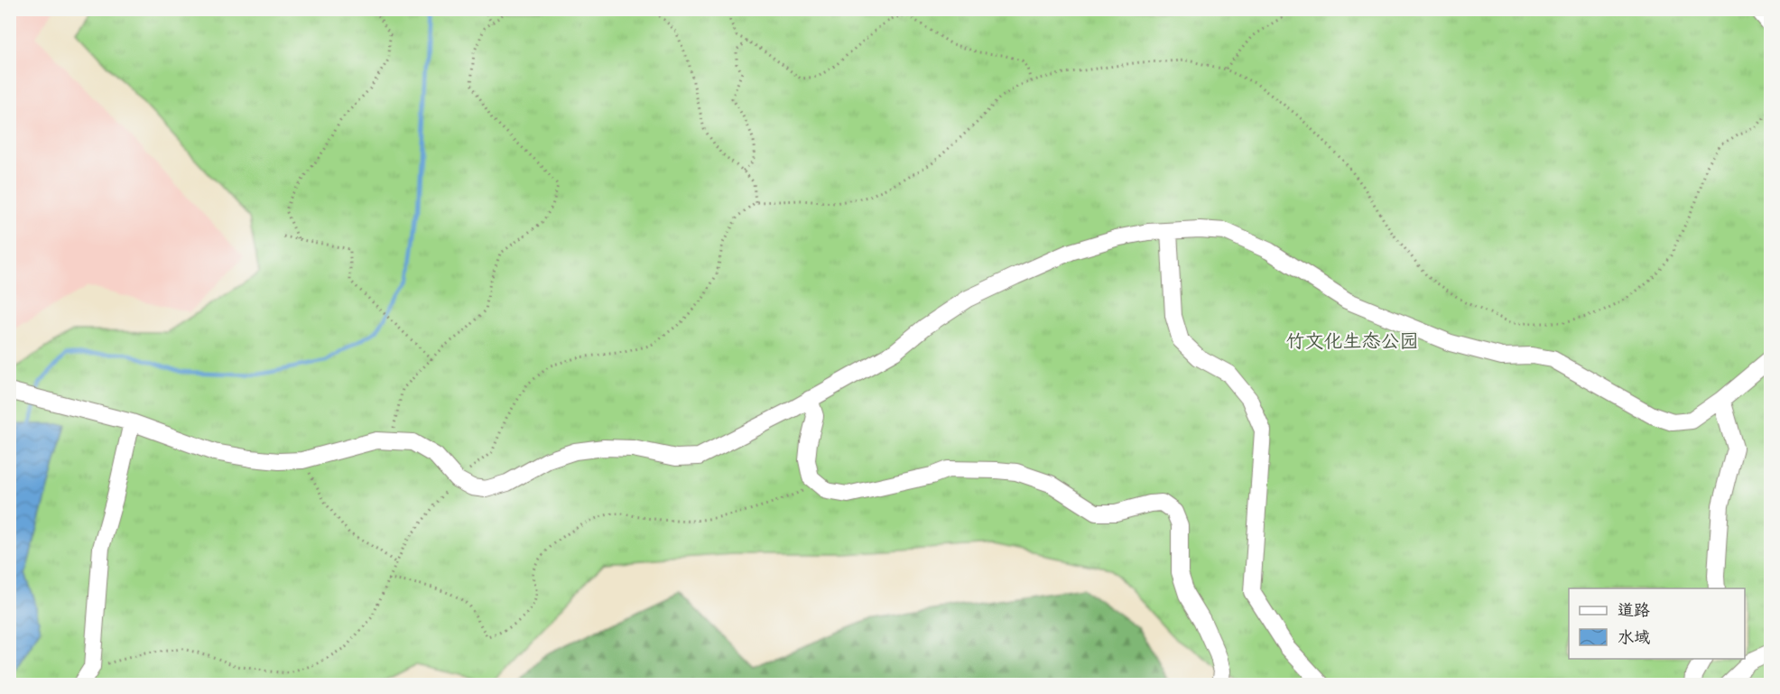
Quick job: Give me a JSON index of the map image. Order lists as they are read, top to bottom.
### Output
{
  "parks": ["竹文化生态公园"],
  "legend": ["道路", "水域"]
}
